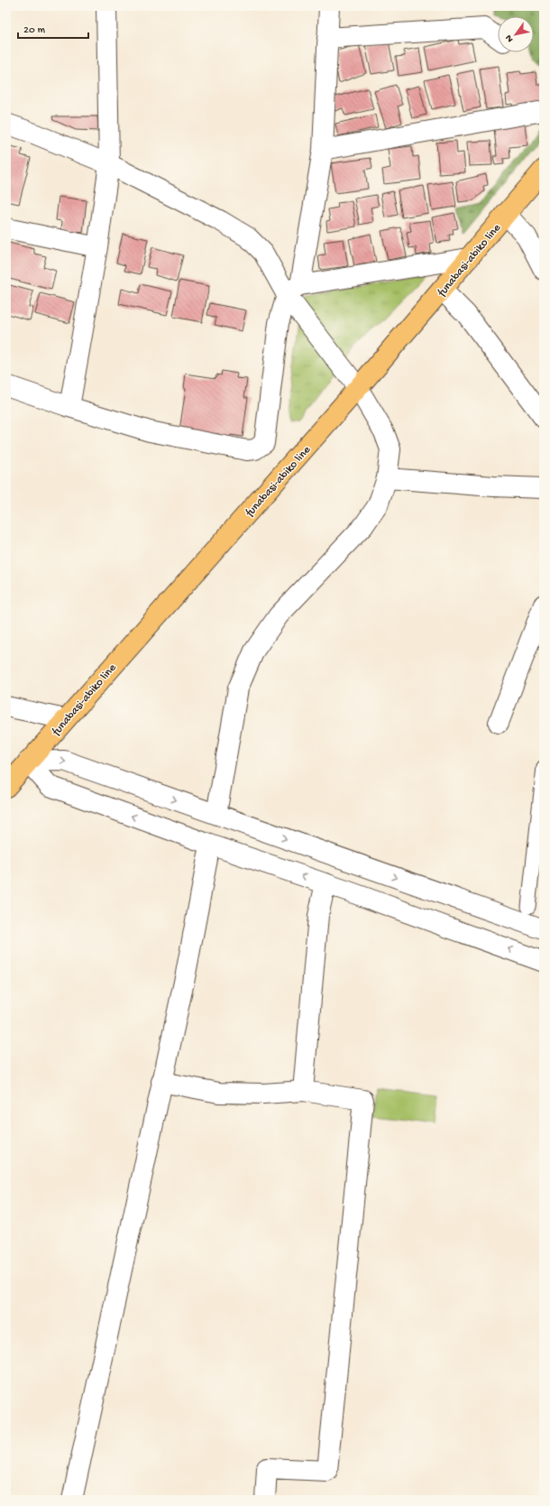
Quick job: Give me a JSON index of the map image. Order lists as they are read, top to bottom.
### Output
{
  "streets": {
    "main road": ["funabasi-abiko line"]
  },
  "scale_bar": "20 m",
  "north": "bottom left"
}
